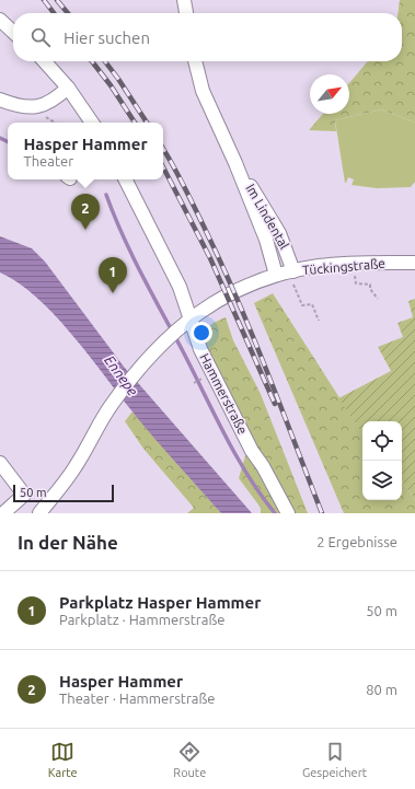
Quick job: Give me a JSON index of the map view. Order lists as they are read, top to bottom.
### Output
{
  "streets": {
    "street": ["Im Lindental", "Tückingstraße", "Hammerstraße"]
  },
  "crossings": [
    ["Im Lindental", "Tückingstraße"],
    ["Tückingstraße", "Hammerstraße"]
  ],
  "water": ["Ennepe"],
  "scale_bar": "50 m",
  "north": "top right",
  "page": {
    "search": "Hier suchen",
    "popup": ["Hasper Hammer", "Theater"],
    "pins": ["2", "1"],
    "scale": "50 m",
    "heading": ["In der Nähe", "2 Ergebnisse"],
    "list": [
      {
        "mark": "1",
        "name": "Parkplatz Hasper Hammer",
        "note": "Parkplatz · Hammerstraße",
        "value": "50 m"
      },
      {
        "mark": "2",
        "name": "Hasper Hammer",
        "note": "Theater · Hammerstraße",
        "value": "80 m"
      }
    ],
    "nav": ["Karte", "Route", "Gespeichert"]
  }
}
